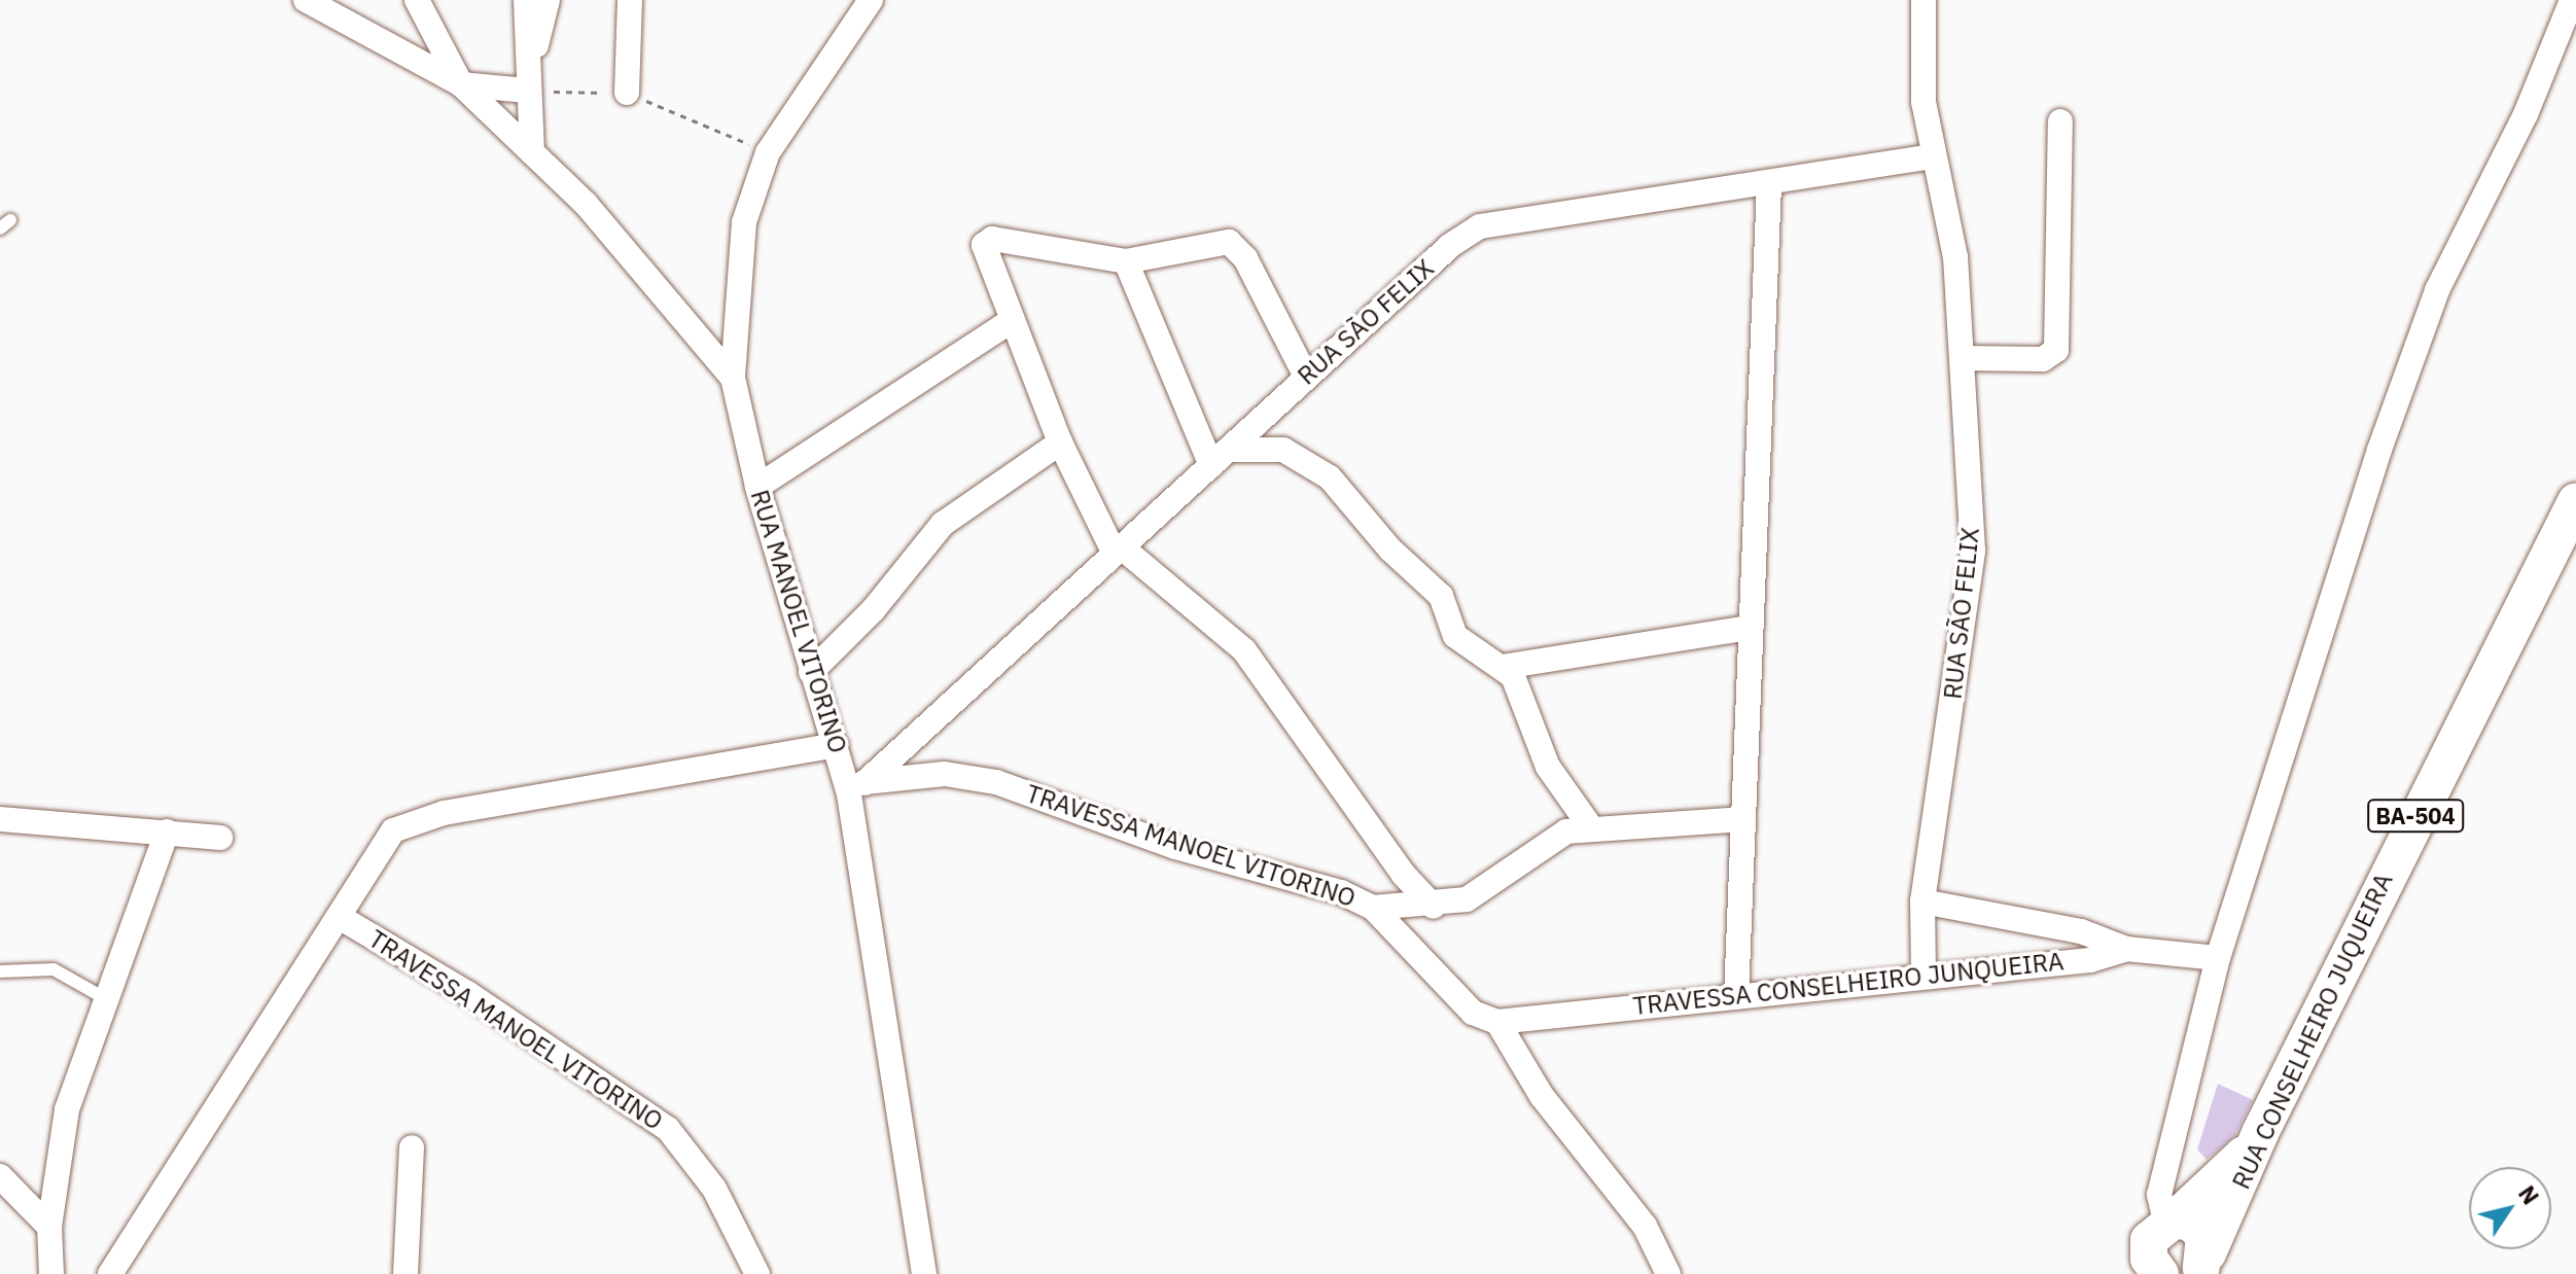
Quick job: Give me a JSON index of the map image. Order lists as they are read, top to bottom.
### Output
{
  "streets": {
    "main road": ["BA-504", "RUA CONSELHEIRO JUQUEIRA"],
    "street": [
      "RUA SÃO FELIX",
      "RUA MANOEL VITORINO",
      "TRAVESSA MANOEL VITORINO",
      "TRAVESSA CONSELHEIRO JUNQUEIRA"
    ]
  },
  "crossings": [
    ["RUA SÃO FELIX", "RUA MANOEL VITORINO"],
    ["RUA SÃO FELIX", "TRAVESSA MANOEL VITORINO"],
    ["RUA SÃO FELIX", "TRAVESSA CONSELHEIRO JUNQUEIRA"],
    ["RUA MANOEL VITORINO", "TRAVESSA MANOEL VITORINO"],
    ["BA-504", "RUA CONSELHEIRO JUQUEIRA"],
    ["TRAVESSA MANOEL VITORINO", "TRAVESSA CONSELHEIRO JUNQUEIRA"]
  ],
  "north": "top right"
}
